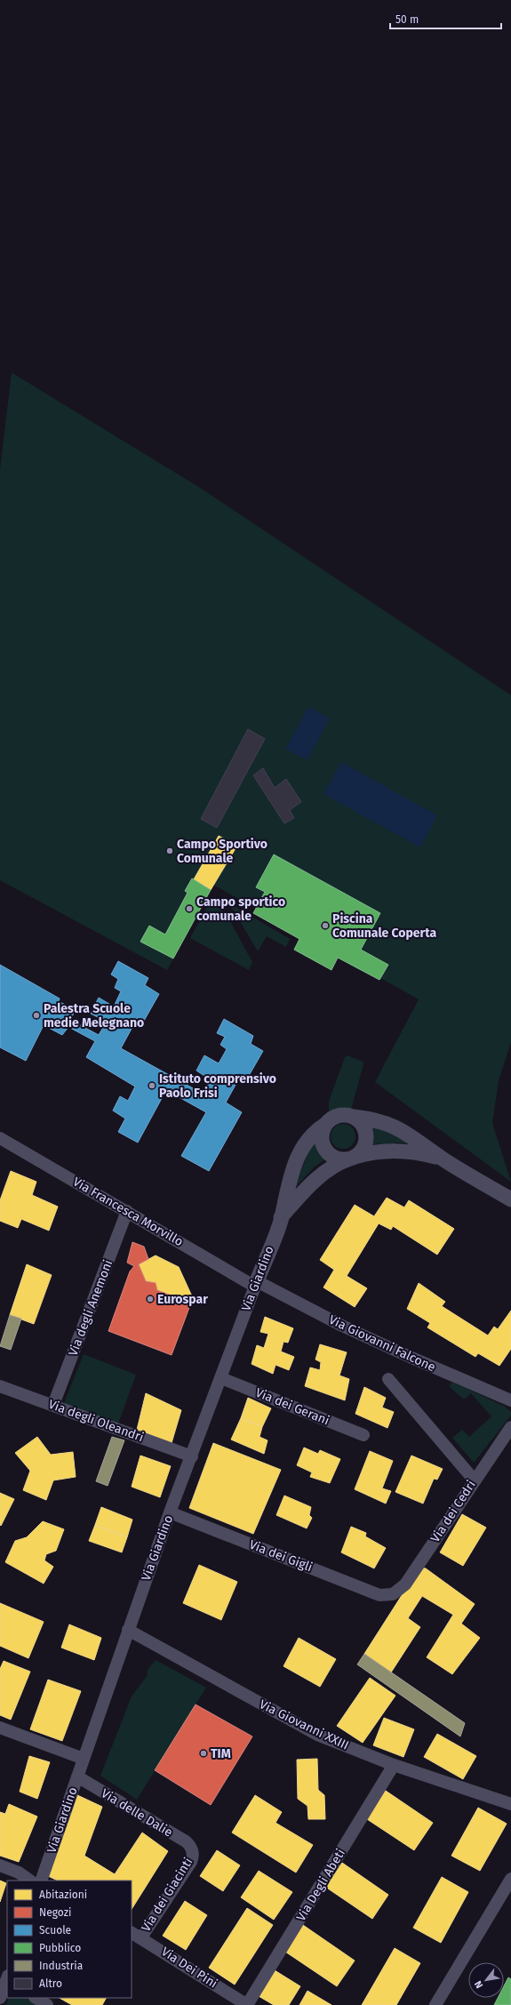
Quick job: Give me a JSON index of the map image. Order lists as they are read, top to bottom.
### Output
{
  "streets": {
    "street": [
      "Via Francesca Morvillo",
      "Via Giardino",
      "Via degli Anemoni",
      "Via Giovanni Falcone",
      "Via dei Gerani",
      "Via degli Oleandri",
      "Via dei Cedri",
      "Via dei Gigli",
      "Via Giovanni XXIII",
      "Via delle Dalie",
      "Via Degli Abeti",
      "Via dei Giacinti",
      "Via Dei Pini"
    ]
  },
  "crossings": [
    ["Via Francesca Morvillo", "Via Giardino"],
    ["Via Francesca Morvillo", "Via degli Anemoni"],
    ["Via Francesca Morvillo", "Via Giovanni Falcone"],
    ["Via Giardino", "Via Giovanni Falcone"],
    ["Via Giardino", "Via dei Gerani"],
    ["Via Giardino", "Via degli Oleandri"],
    ["Via Giardino", "Via dei Gigli"],
    ["Via Giardino", "Via Giovanni XXIII"],
    ["Via Giardino", "Via delle Dalie"],
    ["Via degli Anemoni", "Via degli Oleandri"],
    ["Via dei Cedri", "Via dei Gigli"],
    ["Via Giovanni XXIII", "Via Degli Abeti"],
    ["Via delle Dalie", "Via dei Giacinti"],
    ["Via Degli Abeti", "Via Dei Pini"],
    ["Via dei Giacinti", "Via Dei Pini"]
  ],
  "places": [
    "Campo Sportivo Comunale",
    "Campo sportico comunale",
    "Piscina Comunale Coperta",
    "Palestra Scuole medie Melegnano",
    "Istituto comprensivo Paolo Frisi",
    "Eurospar",
    "TIM"
  ],
  "legend": [
    "Abitazioni",
    "Negozi",
    "Scuole",
    "Pubblico",
    "Industria",
    "Altro"
  ],
  "scale_bar": "50 m",
  "north": "bottom left"
}
